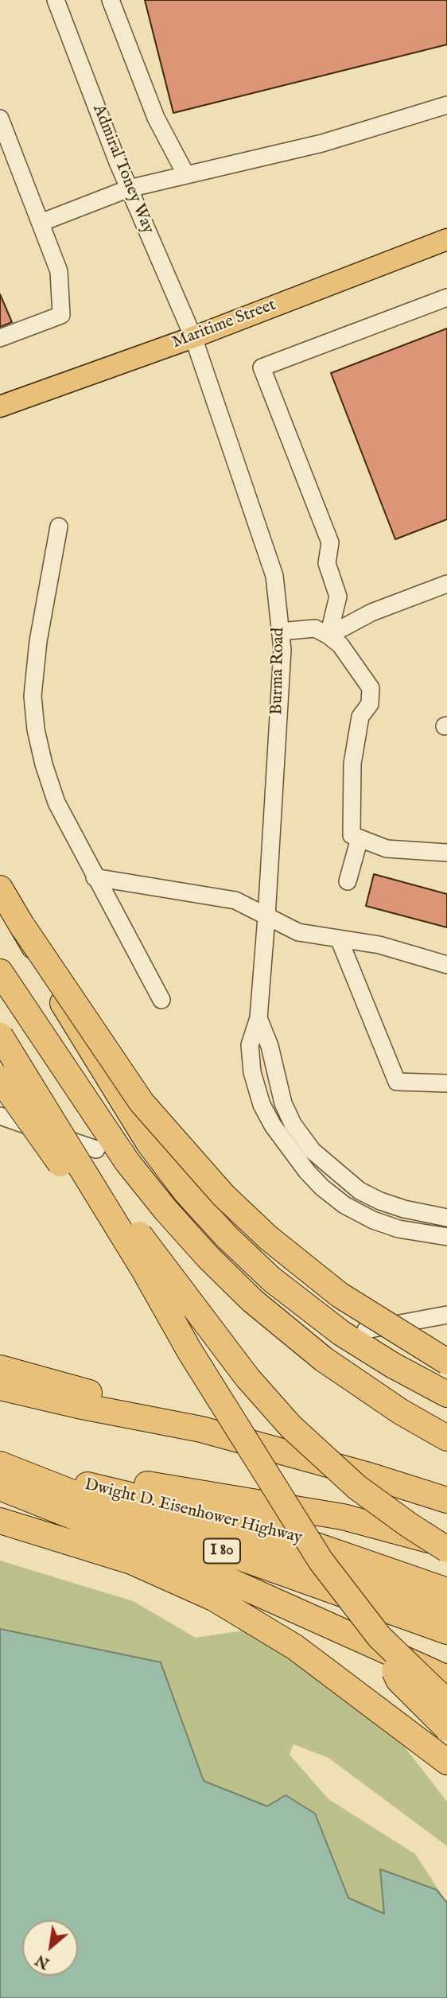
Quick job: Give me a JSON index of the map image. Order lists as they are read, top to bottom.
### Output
{
  "streets": {
    "highway": ["Dwight D. Eisenhower Highway", "I 80"],
    "main road": ["Maritime Street"],
    "street": ["Admiral Toney Way", "Burma Road"]
  },
  "crossings": [
    ["Admiral Toney Way", "Maritime Street"],
    ["Admiral Toney Way", "Burma Road"],
    ["Maritime Street", "Burma Road"]
  ],
  "north": "bottom left"
}
